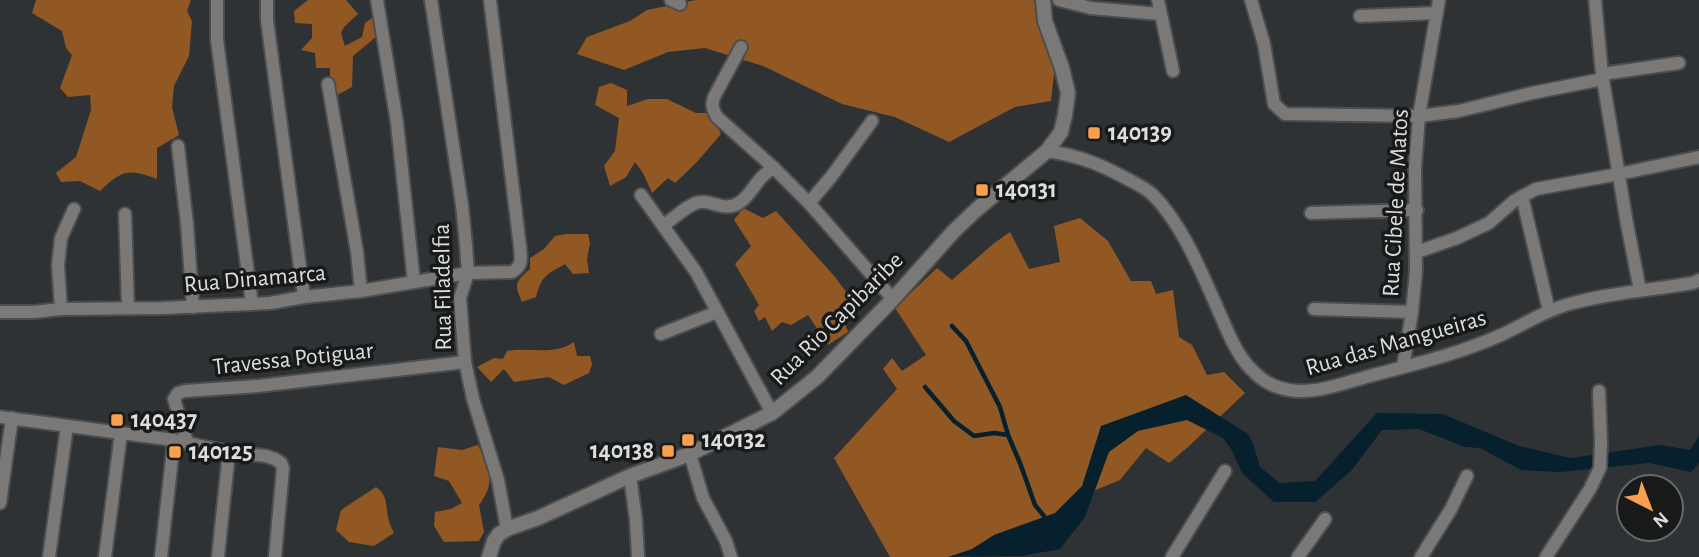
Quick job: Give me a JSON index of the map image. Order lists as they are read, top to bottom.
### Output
{
  "streets": {
    "street": [
      "Rua Cibele de Matos",
      "Rua Dinamarca",
      "Rua Filadelfia",
      "Rua Rio Capibaribe",
      "Rua das Mangueiras",
      "Travessa Potiguar"
    ]
  },
  "crossings": [
    ["Rua Cibele de Matos", "Rua das Mangueiras"],
    ["Rua Dinamarca", "Rua Filadelfia"],
    ["Rua Filadelfia", "Rua Rio Capibaribe"],
    ["Rua Filadelfia", "Travessa Potiguar"],
    ["Rua Rio Capibaribe", "Rua das Mangueiras"]
  ],
  "places": {
    "transit": [
      "140139",
      "140131",
      "140437",
      "140132",
      "140138",
      "140125"
    ]
  },
  "north": "bottom right"
}
